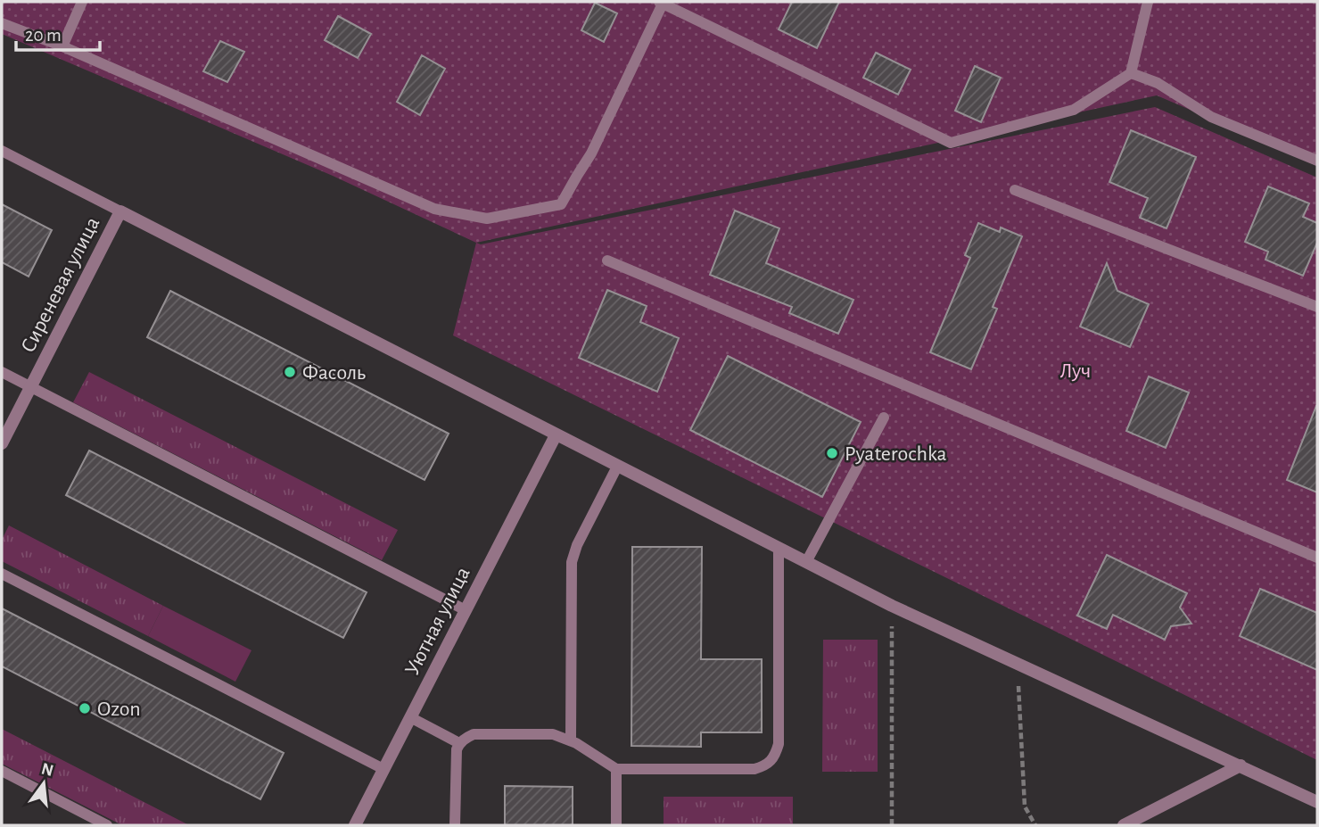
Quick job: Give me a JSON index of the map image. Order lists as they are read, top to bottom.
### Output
{
  "streets": {
    "street": ["Сиреневая улица", "Уютная улица"]
  },
  "parks": ["Луч"],
  "places": ["Фасоль", "Pyaterochka", "Ozon"],
  "scale_bar": "20 m",
  "north": "top"
}
